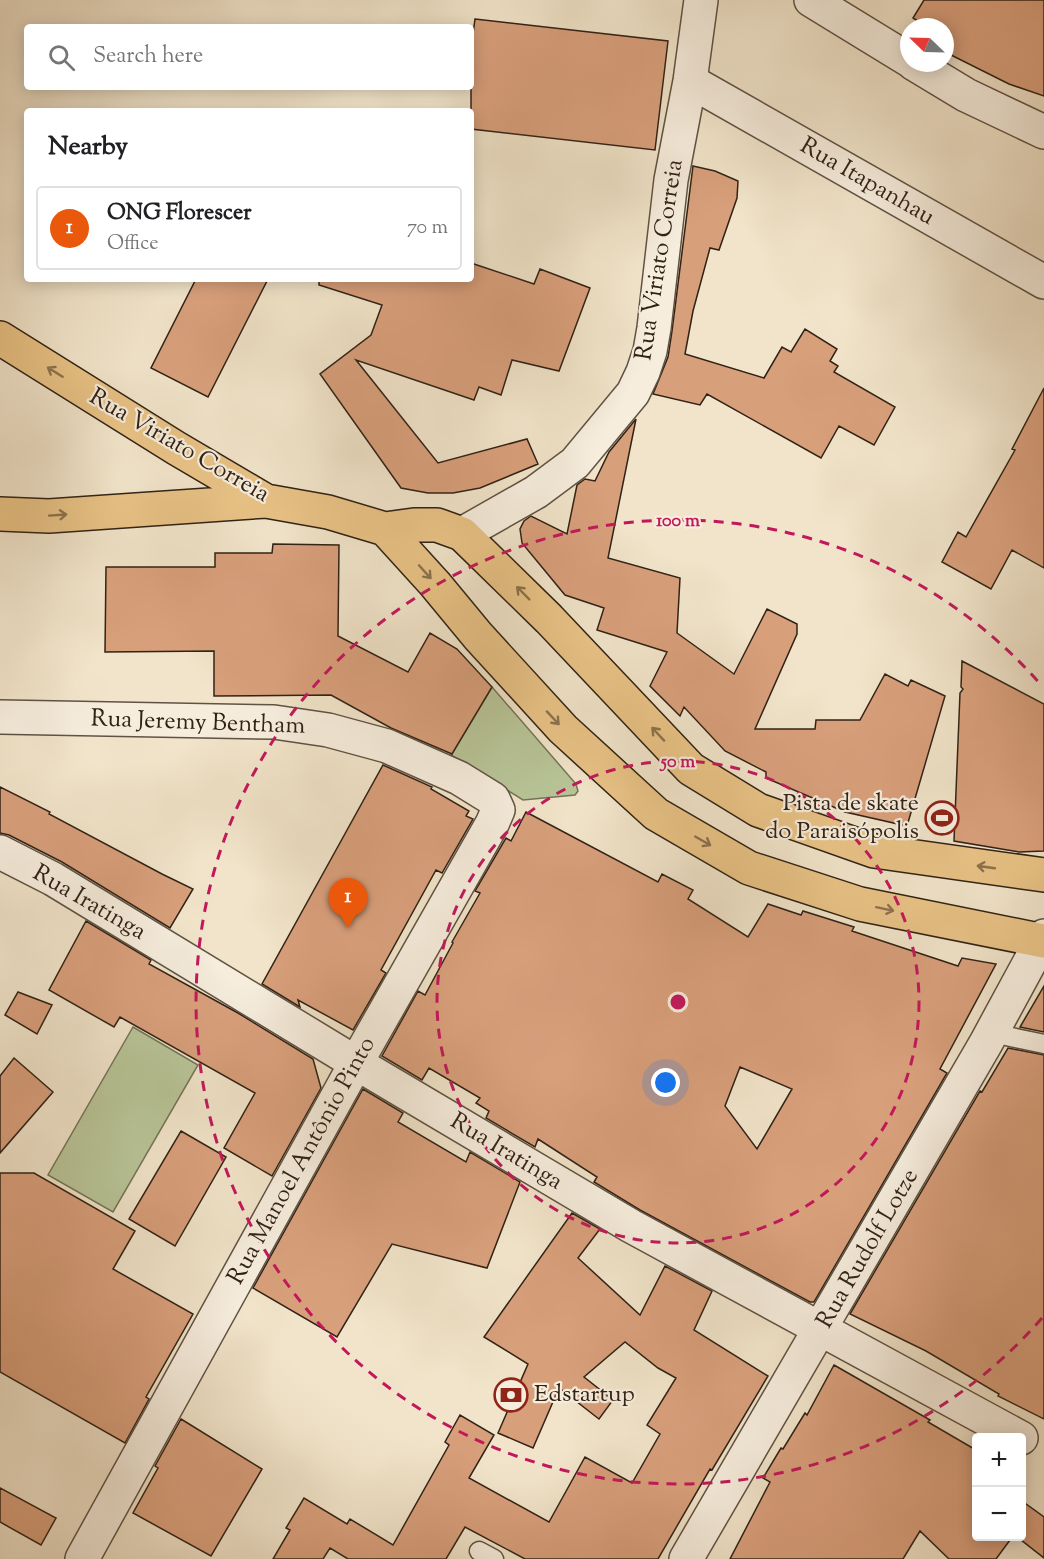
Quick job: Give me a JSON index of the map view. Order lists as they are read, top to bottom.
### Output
{
  "streets": {
    "main road": ["Rua Viriato Correia"],
    "street": [
      "Rua Itapanhau",
      "Rua Jeremy Bentham",
      "Rua Iratinga",
      "Rua Manoel Antônio Pinto",
      "Rua Rudolf Lotze"
    ]
  },
  "crossings": [
    ["Rua Itapanhau", "Rua Viriato Correia"],
    ["Rua Jeremy Bentham", "Rua Manoel Antônio Pinto"],
    ["Rua Iratinga", "Rua Manoel Antônio Pinto"],
    ["Rua Iratinga", "Rua Rudolf Lotze"]
  ],
  "places": {
    "sports": ["Pista de skate do Paraisópolis"],
    "bank": ["Edstartup"]
  },
  "north": "top left",
  "page": {
    "search": "Search here",
    "heading": "Nearby",
    "list": [
      {
        "mark": "1",
        "name": "ONG Florescer",
        "note": "Office",
        "value": "70 m"
      }
    ],
    "pins": "1",
    "map_buttons": ["+", "−"]
  },
  "rings": ["100 m", "50 m"]
}
